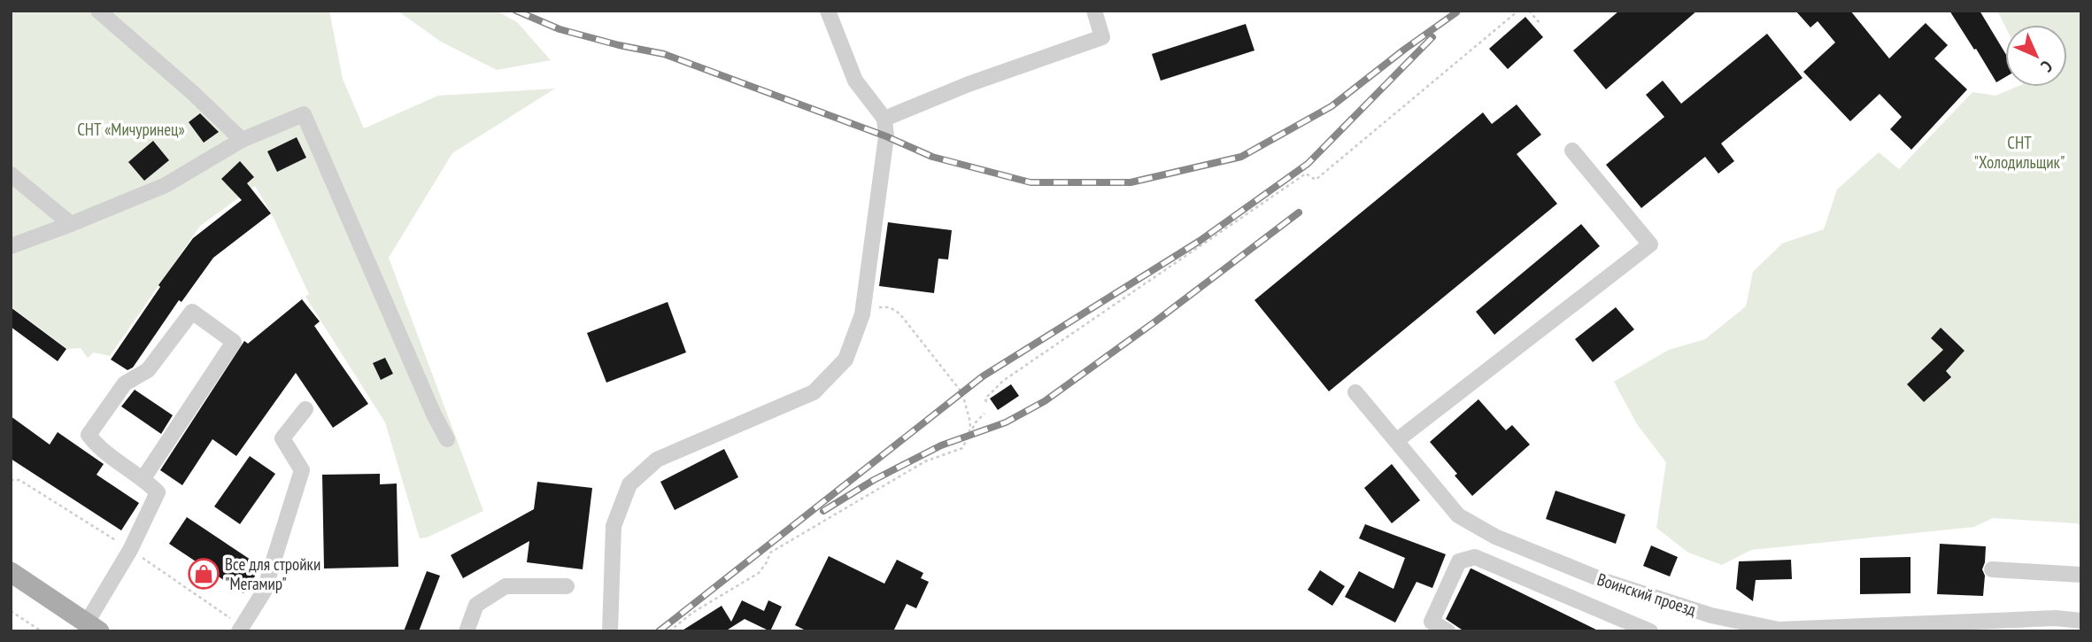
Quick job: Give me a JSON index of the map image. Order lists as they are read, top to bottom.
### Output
{
  "streets": {
    "street": ["Воинский проезд"]
  },
  "parks": ["СНТ «Мичуринец»", "СНТ \"Холодильщик\""],
  "places": {
    "shop": ["Все для стройки \"Мегамир\""]
  },
  "north": "bottom right"
}
